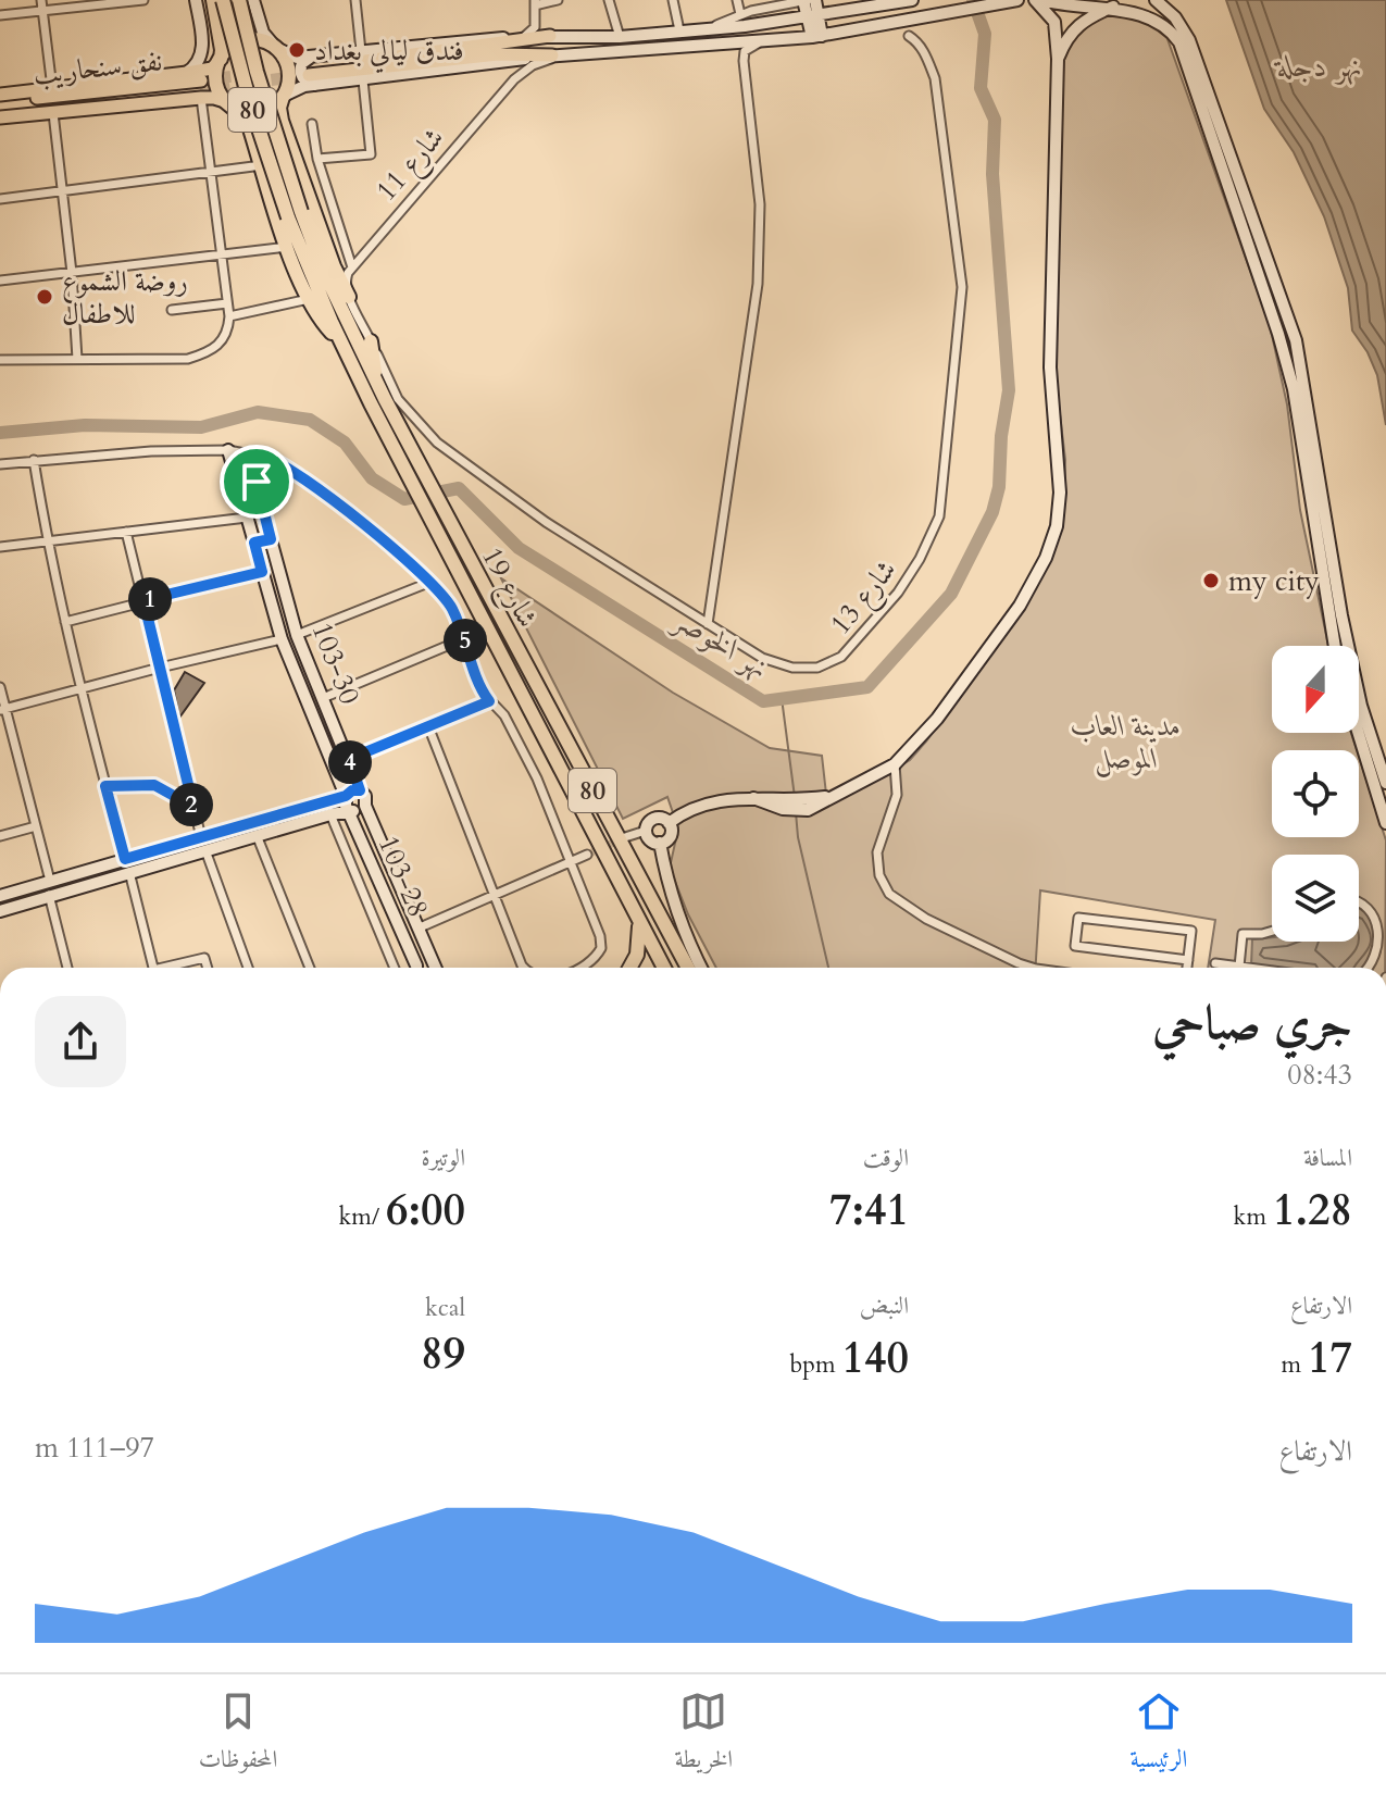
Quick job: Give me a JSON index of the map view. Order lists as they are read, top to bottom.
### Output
{
  "streets": {
    "highway": ["80", "شارع 19"],
    "main road": [
      "نفق سنحاريب",
      "شارع 11",
      "103-30",
      "103-28"
    ],
    "street": ["شارع 13"]
  },
  "crossings": [
    ["80", "شارع 19"],
    ["103-30", "103-28"]
  ],
  "water": ["نهر دجلة", "نهر الخوصر"],
  "parks": ["مدينة العاب الموصل"],
  "places": ["فندق ليالي بغداد", "روضة الشموع للاطفال", "my city"],
  "north": "bottom",
  "page": {
    "pins": [
      "1",
      "5",
      "4",
      "2"
    ],
    "heading": ["جري صباحي", "08:43"],
    "stats": [
      ["المسافة", "1.28 km"],
      ["الوقت", "7:41"],
      ["الوتيرة", "6:00 /km"],
      ["الارتفاع", "17 m"],
      ["النبض", "140 bpm"],
      ["kcal", "89"]
    ],
    "chart": ["الارتفاع", "97–111 m"],
    "tabs": ["الرئيسية", "الخريطة", "المحفوظات"]
  }
}
